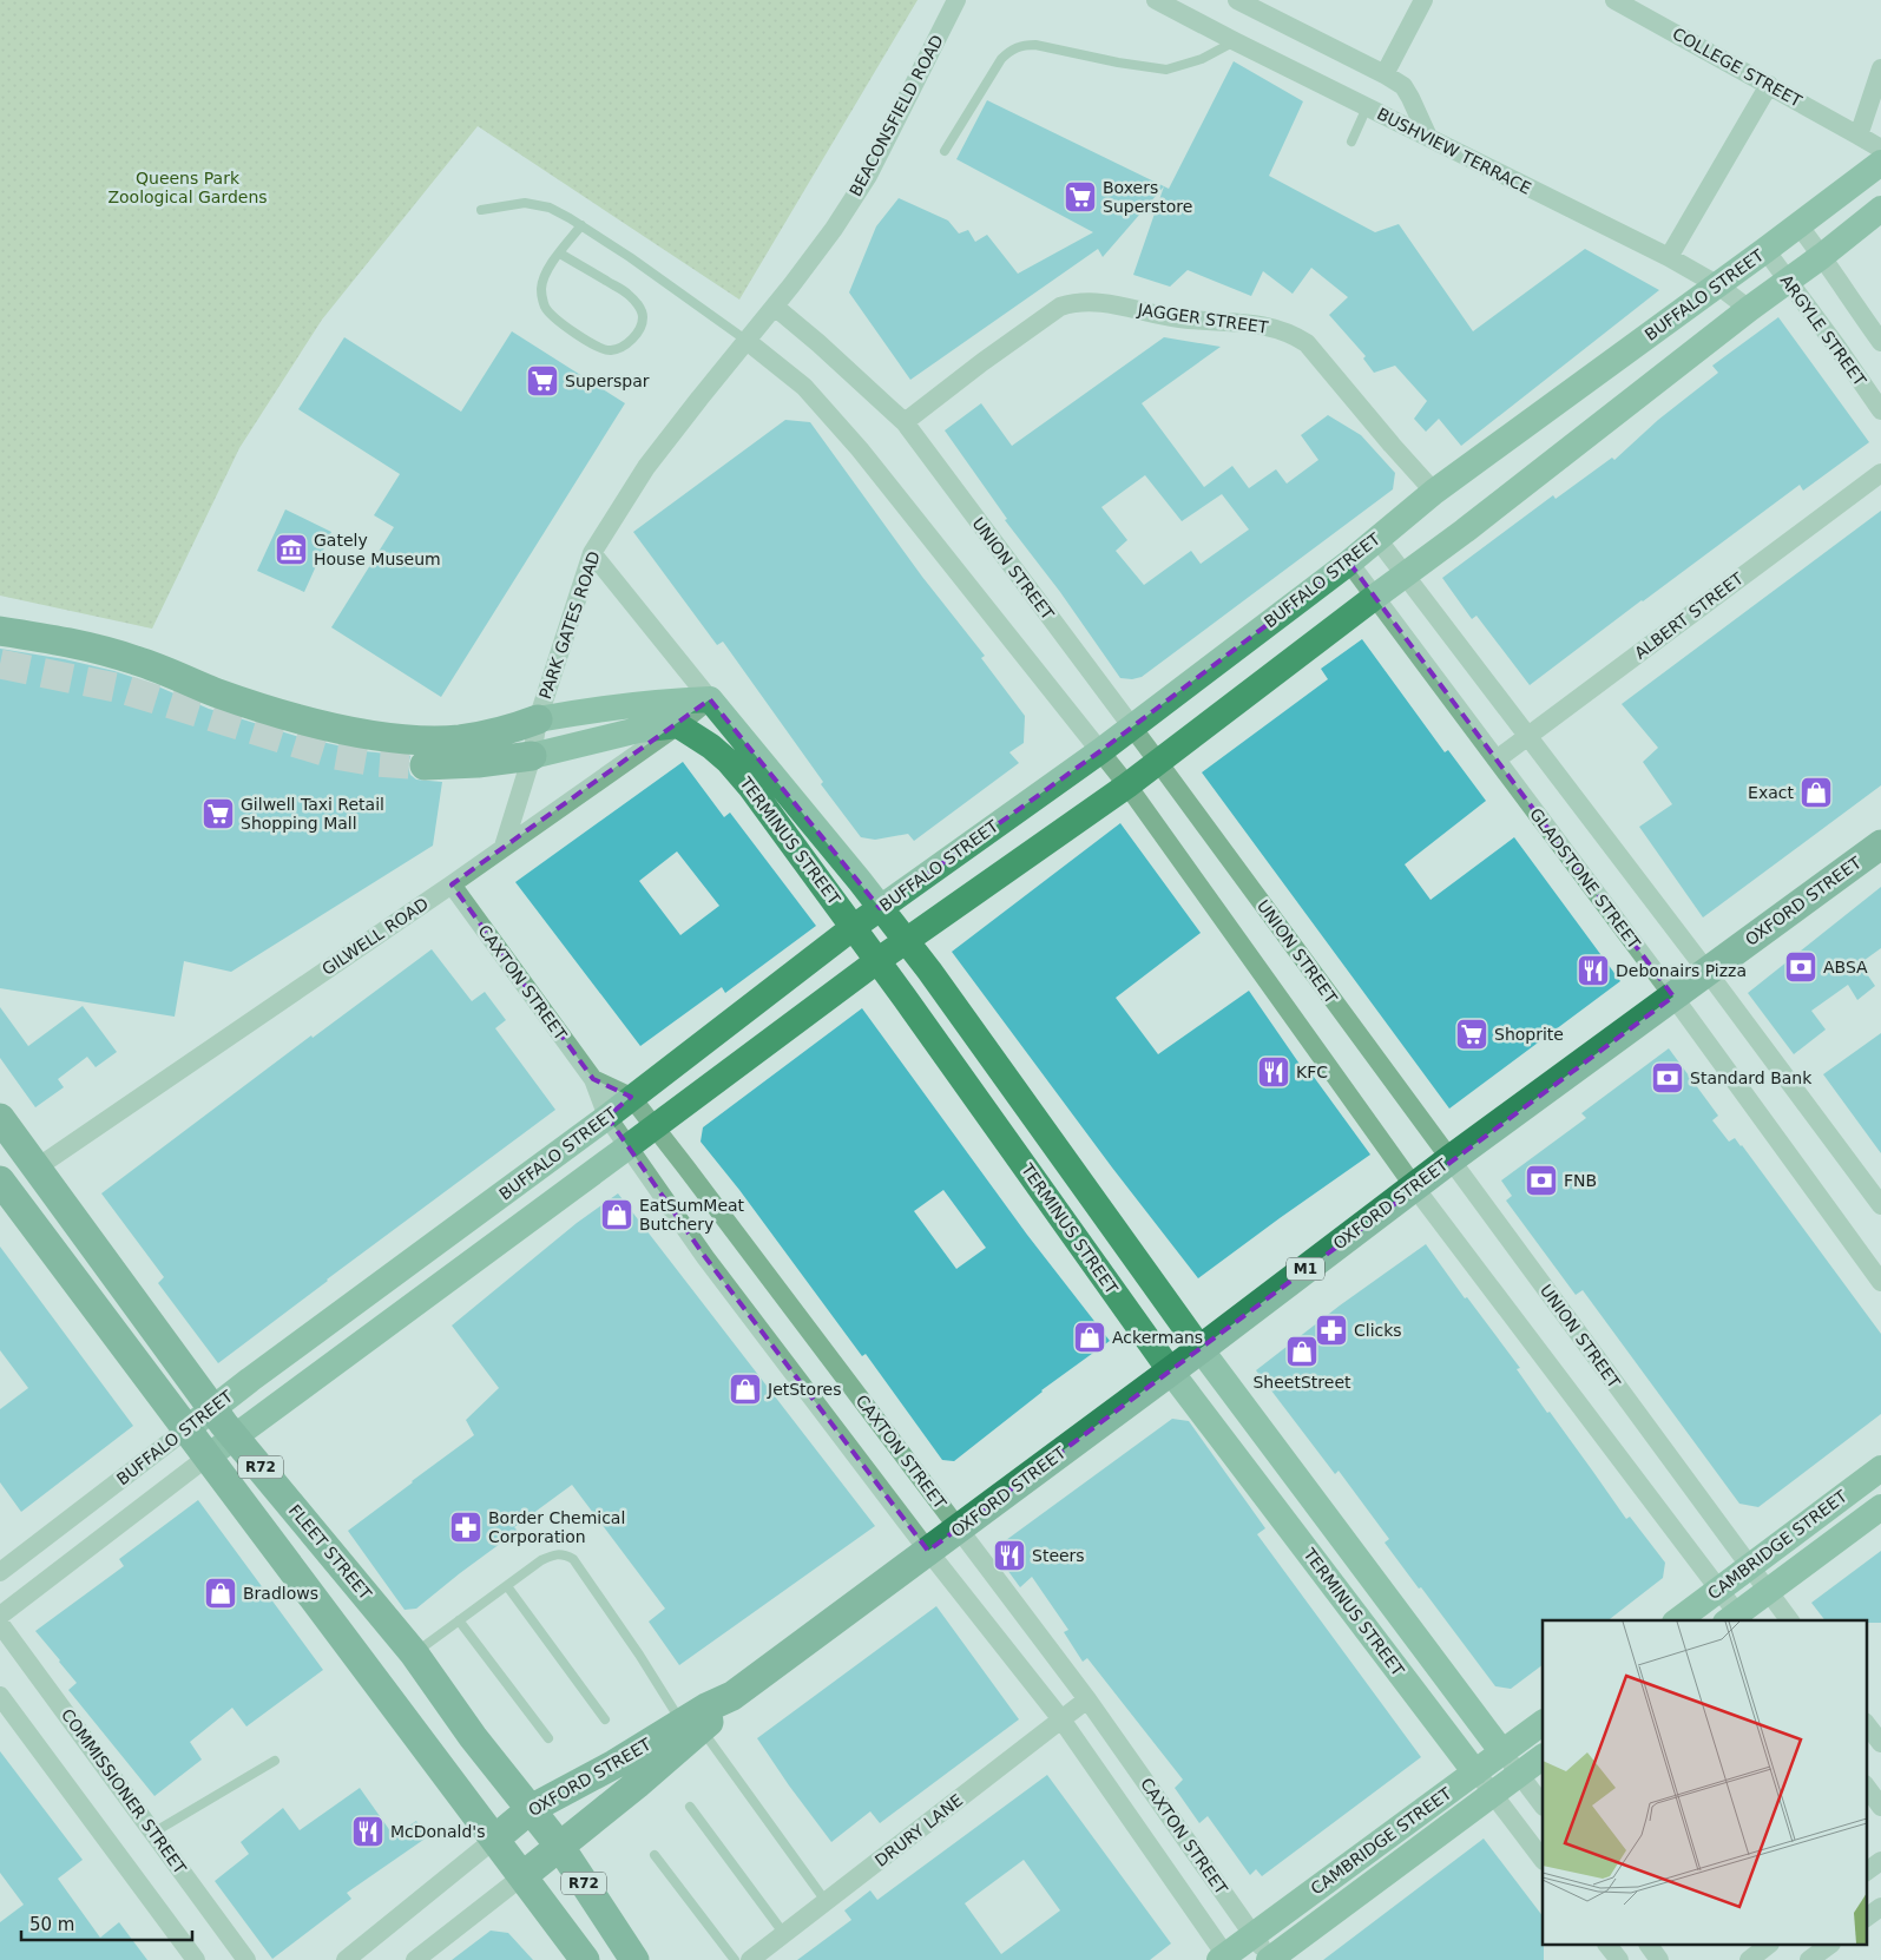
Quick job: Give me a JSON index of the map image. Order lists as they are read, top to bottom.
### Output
{
  "streets": {
    "main road": [
      "BUFFALO STREET",
      "TERMINUS STREET",
      "OXFORD STREET",
      "M1",
      "R72",
      "CAMBRIDGE STREET",
      "FLEET STREET"
    ],
    "street": [
      "COLLEGE STREET",
      "BEACONSFIELD ROAD",
      "BUSHVIEW TERRACE",
      "JAGGER STREET",
      "ARGYLE STREET",
      "UNION STREET",
      "ALBERT STREET",
      "PARK GATES ROAD",
      "GLADSTONE STREET",
      "GILWELL ROAD",
      "CAXTON STREET",
      "COMMISSIONER STREET",
      "DRURY LANE"
    ]
  },
  "crossings": [
    ["BEACONSFIELD ROAD", "UNION STREET"],
    ["BEACONSFIELD ROAD", "PARK GATES ROAD"],
    ["BUSHVIEW TERRACE", "BUFFALO STREET"],
    ["BUFFALO STREET", "JAGGER STREET"],
    ["BUFFALO STREET", "ARGYLE STREET"],
    ["BUFFALO STREET", "UNION STREET"],
    ["BUFFALO STREET", "TERMINUS STREET"],
    ["BUFFALO STREET", "GLADSTONE STREET"],
    ["BUFFALO STREET", "CAXTON STREET"],
    ["BUFFALO STREET", "R72"],
    ["BUFFALO STREET", "FLEET STREET"],
    ["JAGGER STREET", "UNION STREET"],
    ["UNION STREET", "OXFORD STREET"],
    ["UNION STREET", "CAMBRIDGE STREET"],
    ["ALBERT STREET", "GLADSTONE STREET"],
    ["PARK GATES ROAD", "TERMINUS STREET"],
    ["PARK GATES ROAD", "GILWELL ROAD"],
    ["TERMINUS STREET", "OXFORD STREET"],
    ["TERMINUS STREET", "GILWELL ROAD"],
    ["TERMINUS STREET", "CAMBRIDGE STREET"],
    ["GLADSTONE STREET", "OXFORD STREET"],
    ["OXFORD STREET", "CAXTON STREET"],
    ["OXFORD STREET", "R72"],
    ["OXFORD STREET", "FLEET STREET"],
    ["GILWELL ROAD", "CAXTON STREET"],
    ["GILWELL ROAD", "FLEET STREET"],
    ["CAXTON STREET", "CAMBRIDGE STREET"],
    ["CAXTON STREET", "DRURY LANE"]
  ],
  "parks": ["Queens Park Zoological Gardens"],
  "places": {
    "supermarket": [
      "Boxers Superstore",
      "Superspar",
      "Gilwell Taxi Retail Shopping Mall",
      "Shoprite"
    ],
    "museum": ["Gately House Museum"],
    "shop": [
      "Exact",
      "EatSumMeat Butchery",
      "Ackermans",
      "SheetStreet",
      "JetStores",
      "Bradlows"
    ],
    "bank": ["ABSA", "Standard Bank", "FNB"],
    "restaurant": [
      "Debonairs Pizza",
      "KFC",
      "Steers",
      "McDonald's"
    ],
    "pharmacy": ["Clicks", "Border Chemical Corporation"]
  },
  "scale_bar": "50 m"
}
